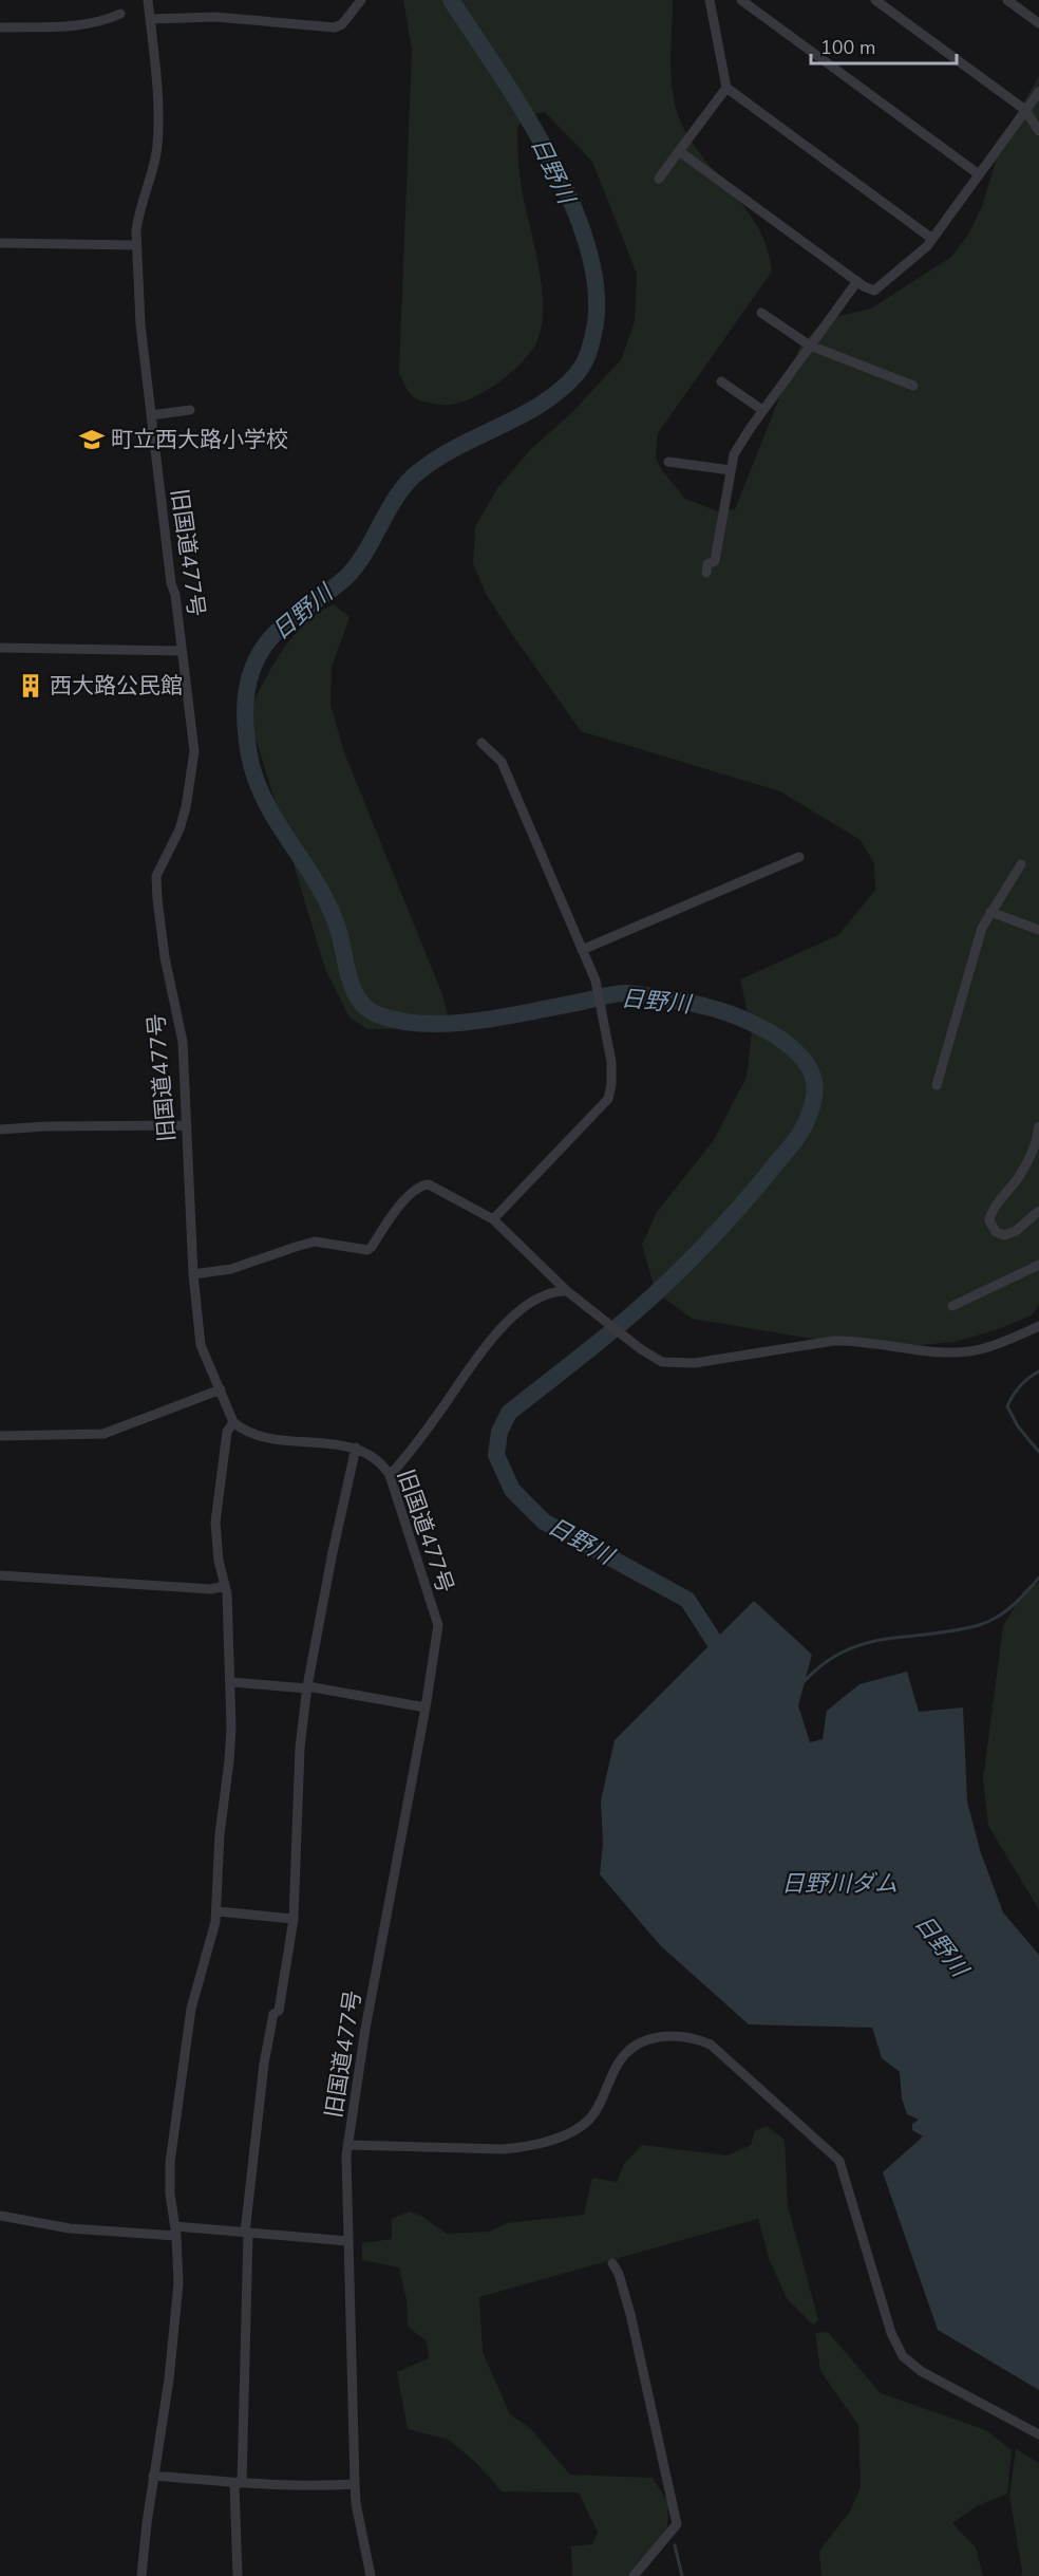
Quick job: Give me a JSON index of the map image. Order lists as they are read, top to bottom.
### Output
{
  "streets": {
    "street": ["旧国道477号"]
  },
  "water": ["日野川", "日野川ダム"],
  "places": {
    "school or university": ["町立西大路小学校"],
    "building": ["西大路公民館"]
  },
  "scale_bar": "100 m"
}
